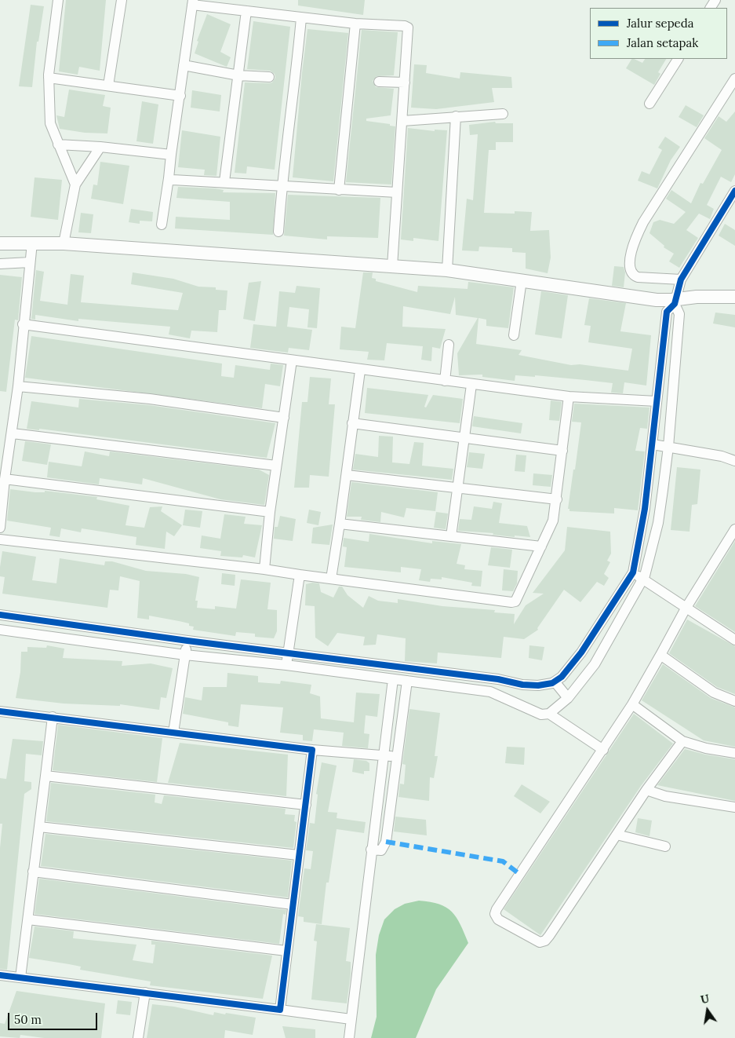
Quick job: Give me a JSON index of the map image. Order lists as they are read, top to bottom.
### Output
{
  "legend": ["Jalur sepeda", "Jalan setapak"],
  "scale_bar": "50 m",
  "north": "top"
}
